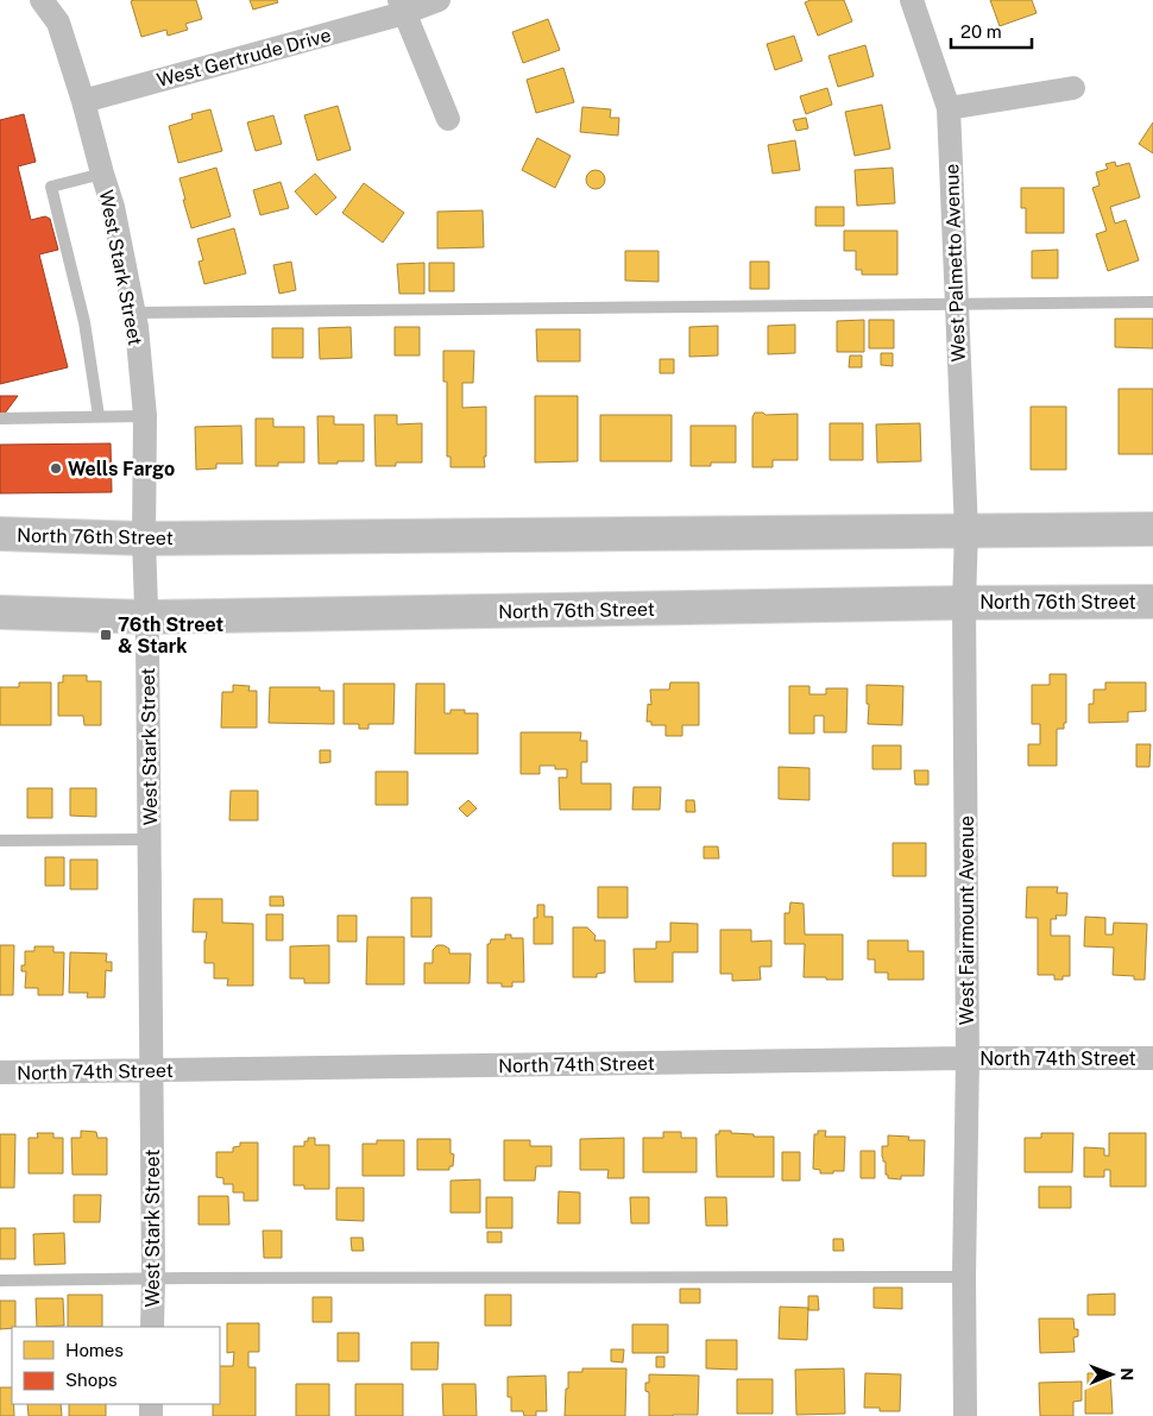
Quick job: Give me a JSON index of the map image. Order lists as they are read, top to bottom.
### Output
{
  "streets": {
    "main road": ["North 76th Street"],
    "street": [
      "West Gertrude Drive",
      "West Palmetto Avenue",
      "West Stark Street",
      "West Fairmount Avenue",
      "North 74th Street"
    ]
  },
  "crossings": [
    ["West Gertrude Drive", "West Stark Street"],
    ["West Palmetto Avenue", "North 76th Street"],
    ["West Palmetto Avenue", "West Fairmount Avenue"],
    ["West Stark Street", "North 76th Street"],
    ["West Stark Street", "North 74th Street"],
    ["North 76th Street", "West Fairmount Avenue"],
    ["West Fairmount Avenue", "North 74th Street"]
  ],
  "places": {
    "other": ["Wells Fargo"],
    "transit": ["76th Street & Stark"]
  },
  "legend": ["Homes", "Shops"],
  "scale_bar": "20 m",
  "north": "right"
}
